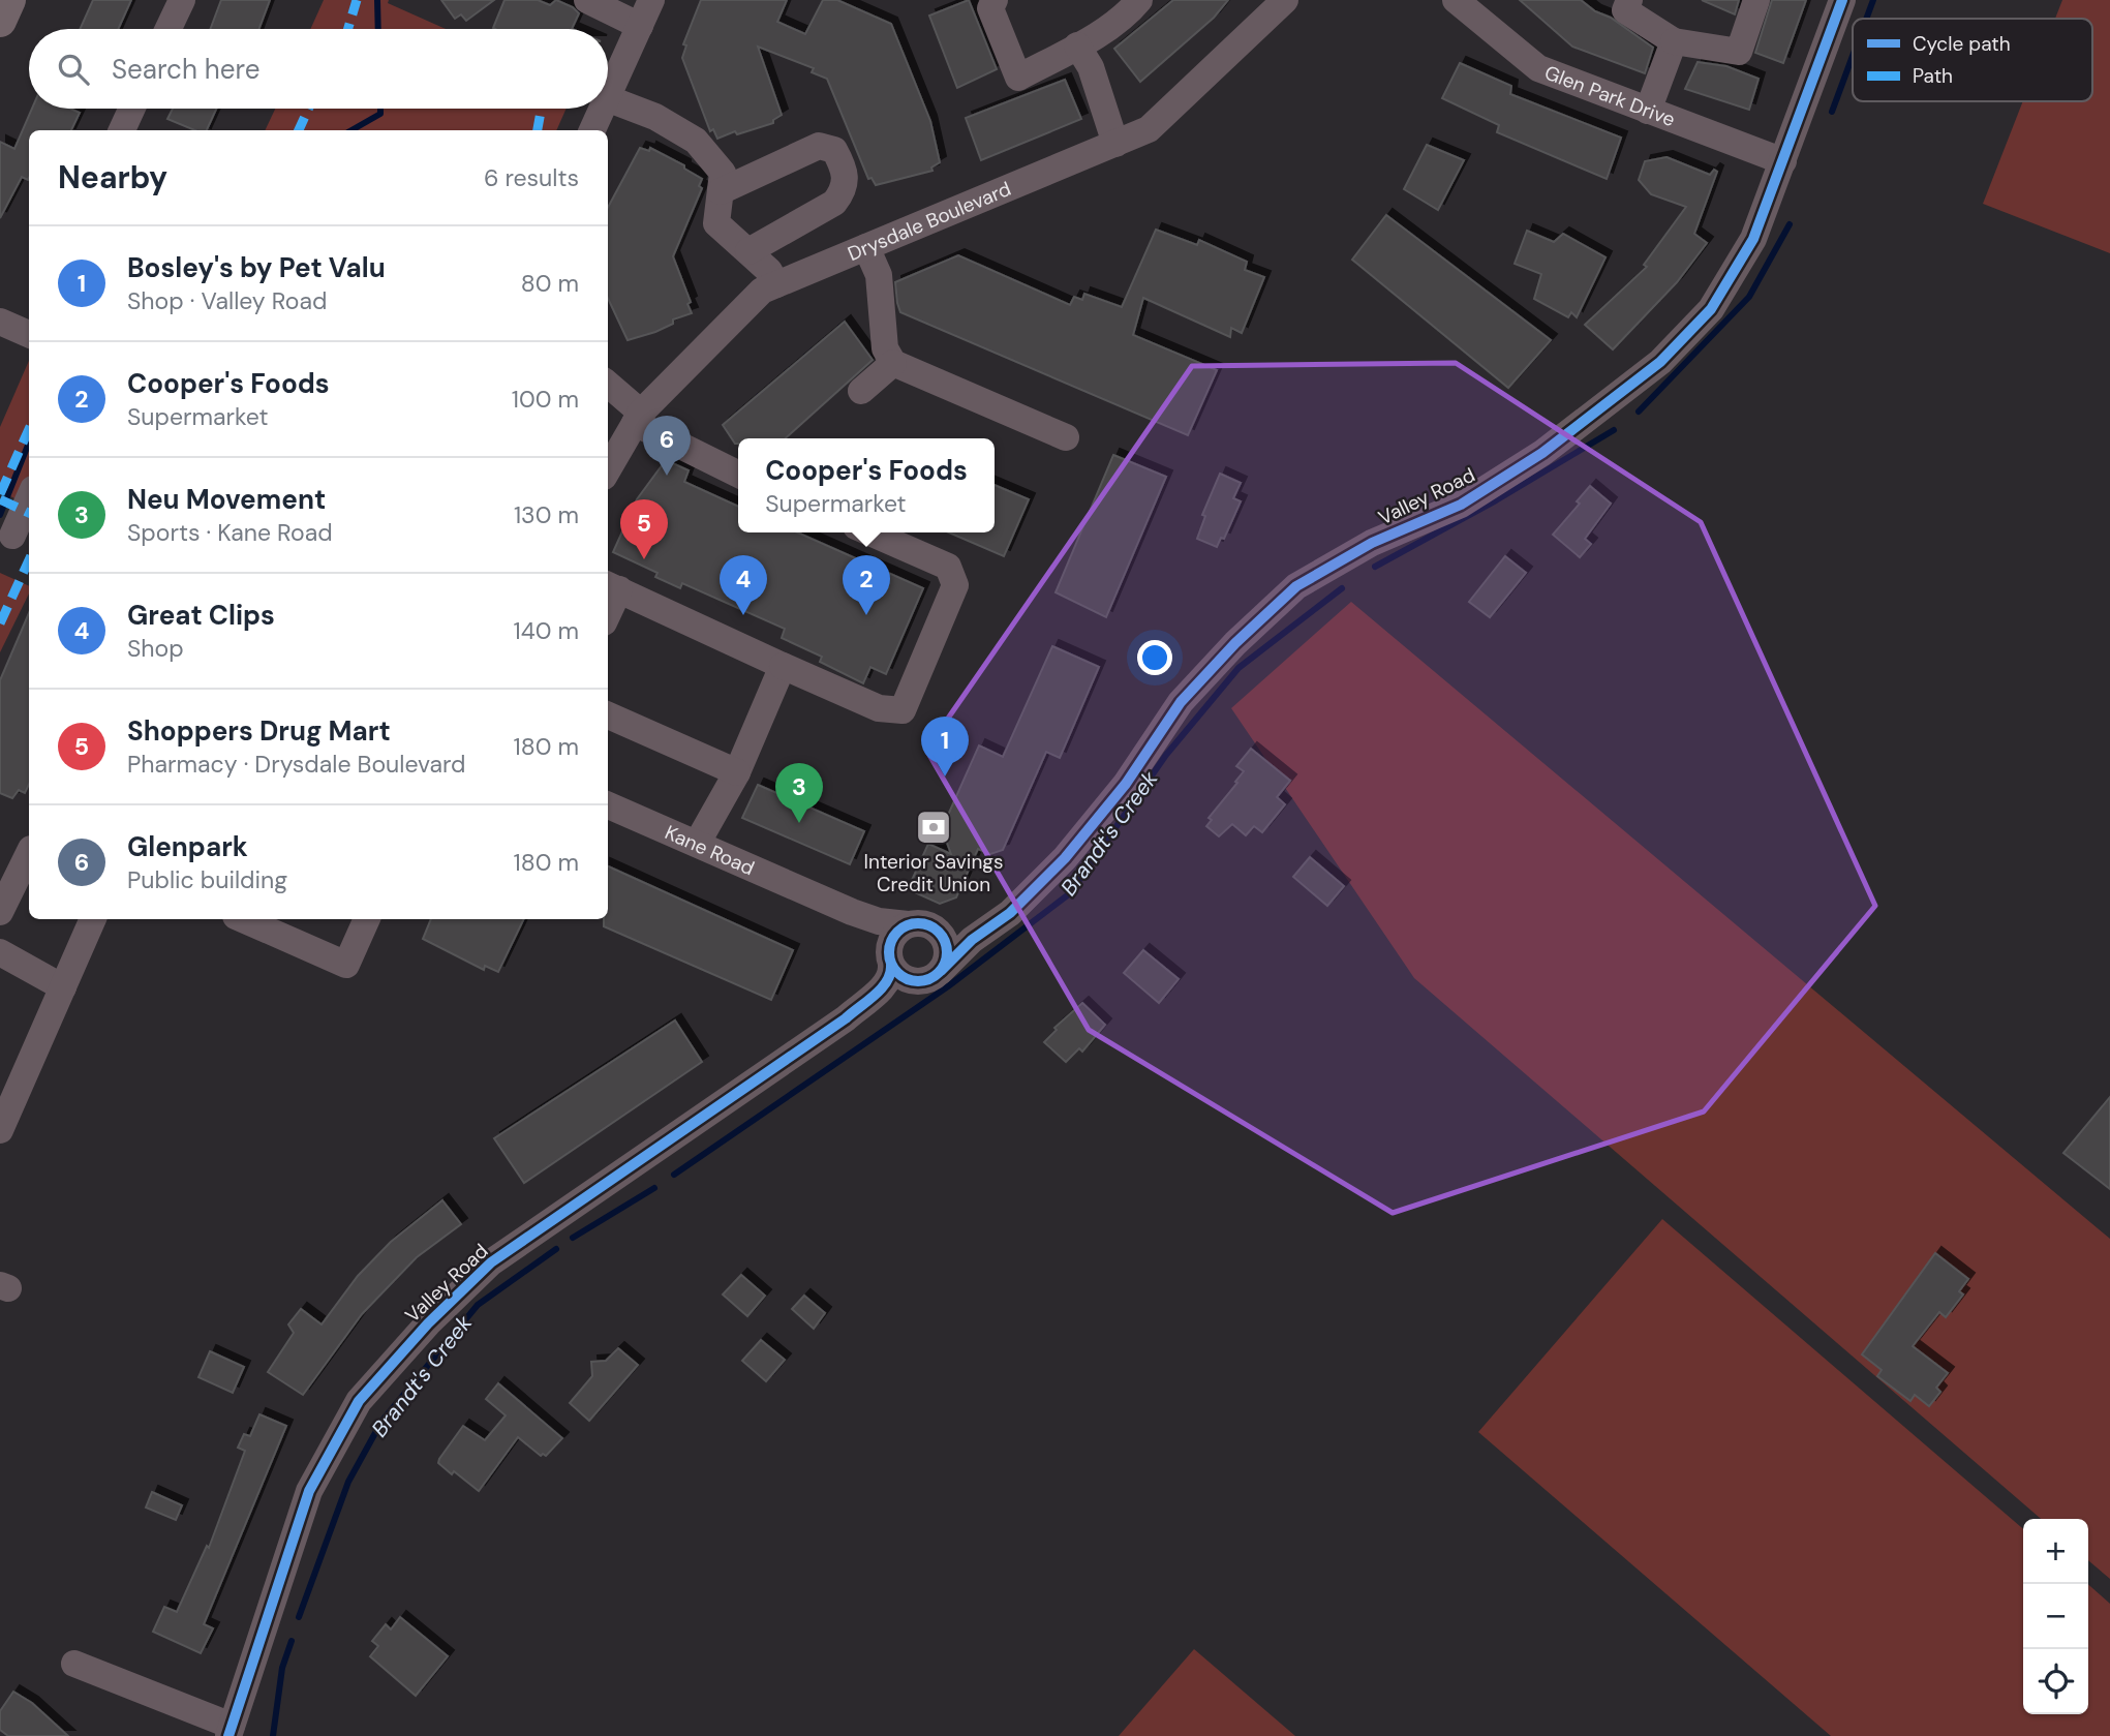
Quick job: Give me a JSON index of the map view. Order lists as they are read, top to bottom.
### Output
{
  "streets": {
    "street": [
      "Glen Park Drive",
      "Drysdale Boulevard",
      "Valley Road",
      "Kane Road"
    ]
  },
  "crossings": [
    ["Glen Park Drive", "Valley Road"],
    ["Valley Road", "Kane Road"]
  ],
  "water": ["Brandt's Creek"],
  "places": {
    "bank": ["Interior Savings Credit Union"]
  },
  "legend": ["Cycle path", "Path"],
  "page": {
    "search": "Search here",
    "heading": ["Nearby", "6 results"],
    "list": [
      {
        "mark": "1",
        "name": "Bosley's by Pet Valu",
        "note": "Shop · Valley Road",
        "value": "80 m"
      },
      {
        "mark": "2",
        "name": "Cooper's Foods",
        "note": "Supermarket",
        "value": "100 m"
      },
      {
        "mark": "3",
        "name": "Neu Movement",
        "note": "Sports · Kane Road",
        "value": "130 m"
      },
      {
        "mark": "4",
        "name": "Great Clips",
        "note": "Shop",
        "value": "140 m"
      },
      {
        "mark": "5",
        "name": "Shoppers Drug Mart",
        "note": "Pharmacy · Drysdale Boulevard",
        "value": "180 m"
      },
      {
        "mark": "6",
        "name": "Glenpark",
        "note": "Public building",
        "value": "180 m"
      }
    ],
    "pins": [
      "6",
      "5",
      "2",
      "4",
      "1",
      "3"
    ],
    "popup": ["Cooper's Foods", "Supermarket"],
    "map_buttons": ["+", "−"]
  }
}
